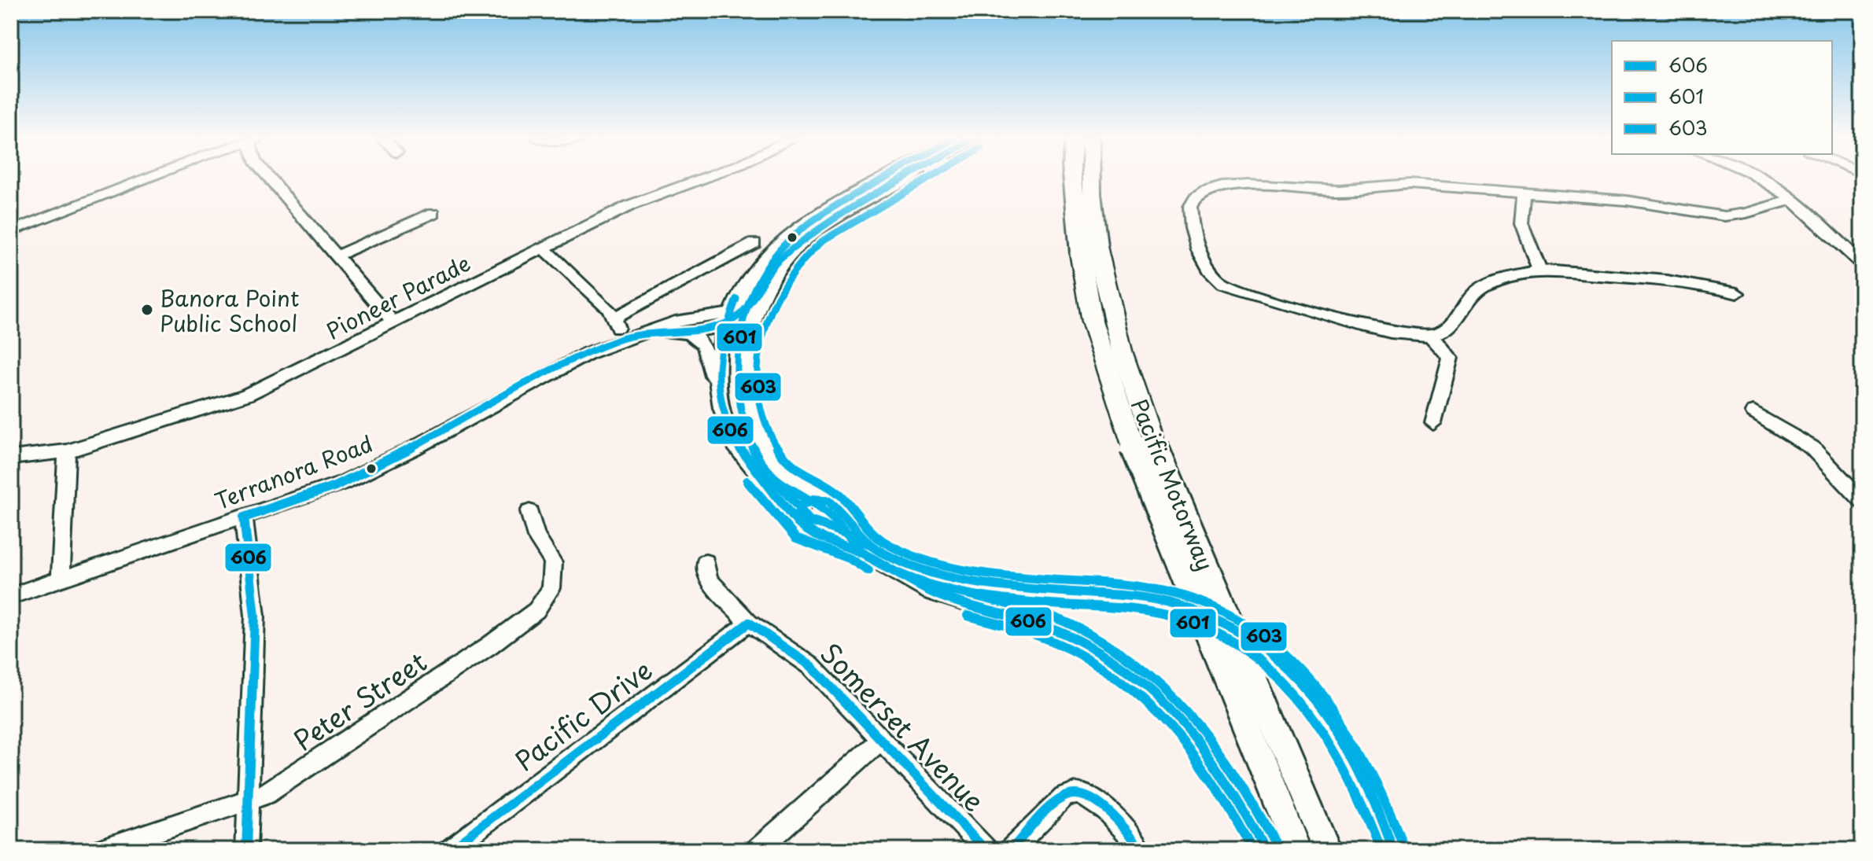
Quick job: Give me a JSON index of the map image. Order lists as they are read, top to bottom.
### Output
{
  "streets": {
    "highway": ["Pacific Motorway"],
    "street": [
      "Pioneer Parade",
      "Terranora Road",
      "Peter Street",
      "Pacific Drive",
      "Somerset Avenue"
    ]
  },
  "crossings": [
    ["Pacific Drive", "Somerset Avenue"]
  ],
  "places": ["Banora Point Public School"],
  "lines": ["transit line 606", "transit line 601", "transit line 603"],
  "legend": ["606", "601", "603"]
}
